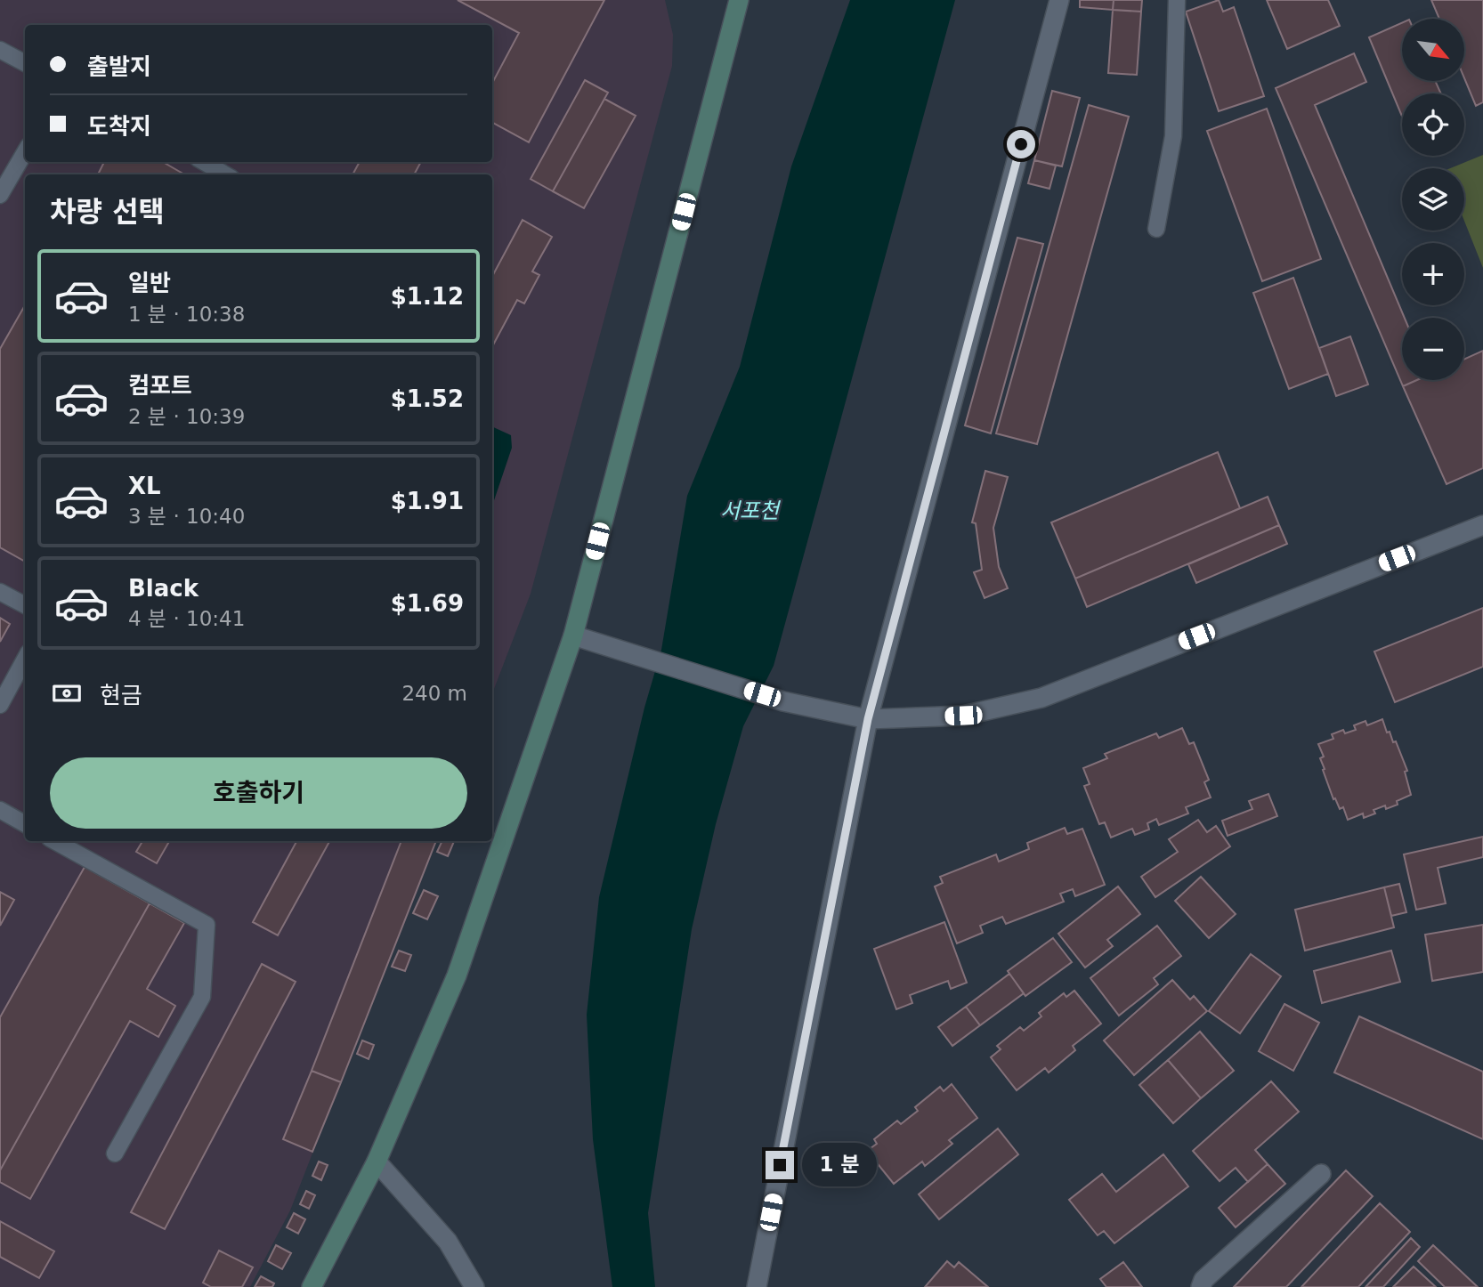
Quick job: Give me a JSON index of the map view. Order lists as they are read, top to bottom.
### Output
{
  "water": ["서포천"],
  "north": "bottom right",
  "page": {
    "map_buttons": ["+", "−"],
    "banner": ["출발지", "도착지"],
    "heading": "차량 선택",
    "list": [
      {
        "name": "일반",
        "note": "1 분 · 10:38",
        "value": "$1.12"
      },
      {
        "name": "컴포트",
        "note": "2 분 · 10:39",
        "value": "$1.52"
      },
      {
        "name": "XL",
        "note": "3 분 · 10:40",
        "value": "$1.91"
      },
      {
        "name": "Black",
        "note": "4 분 · 10:41",
        "value": "$1.69"
      }
    ],
    "pay": ["현금", "240 m"],
    "buttons": "호출하기",
    "bubble": "1 분"
  }
}
